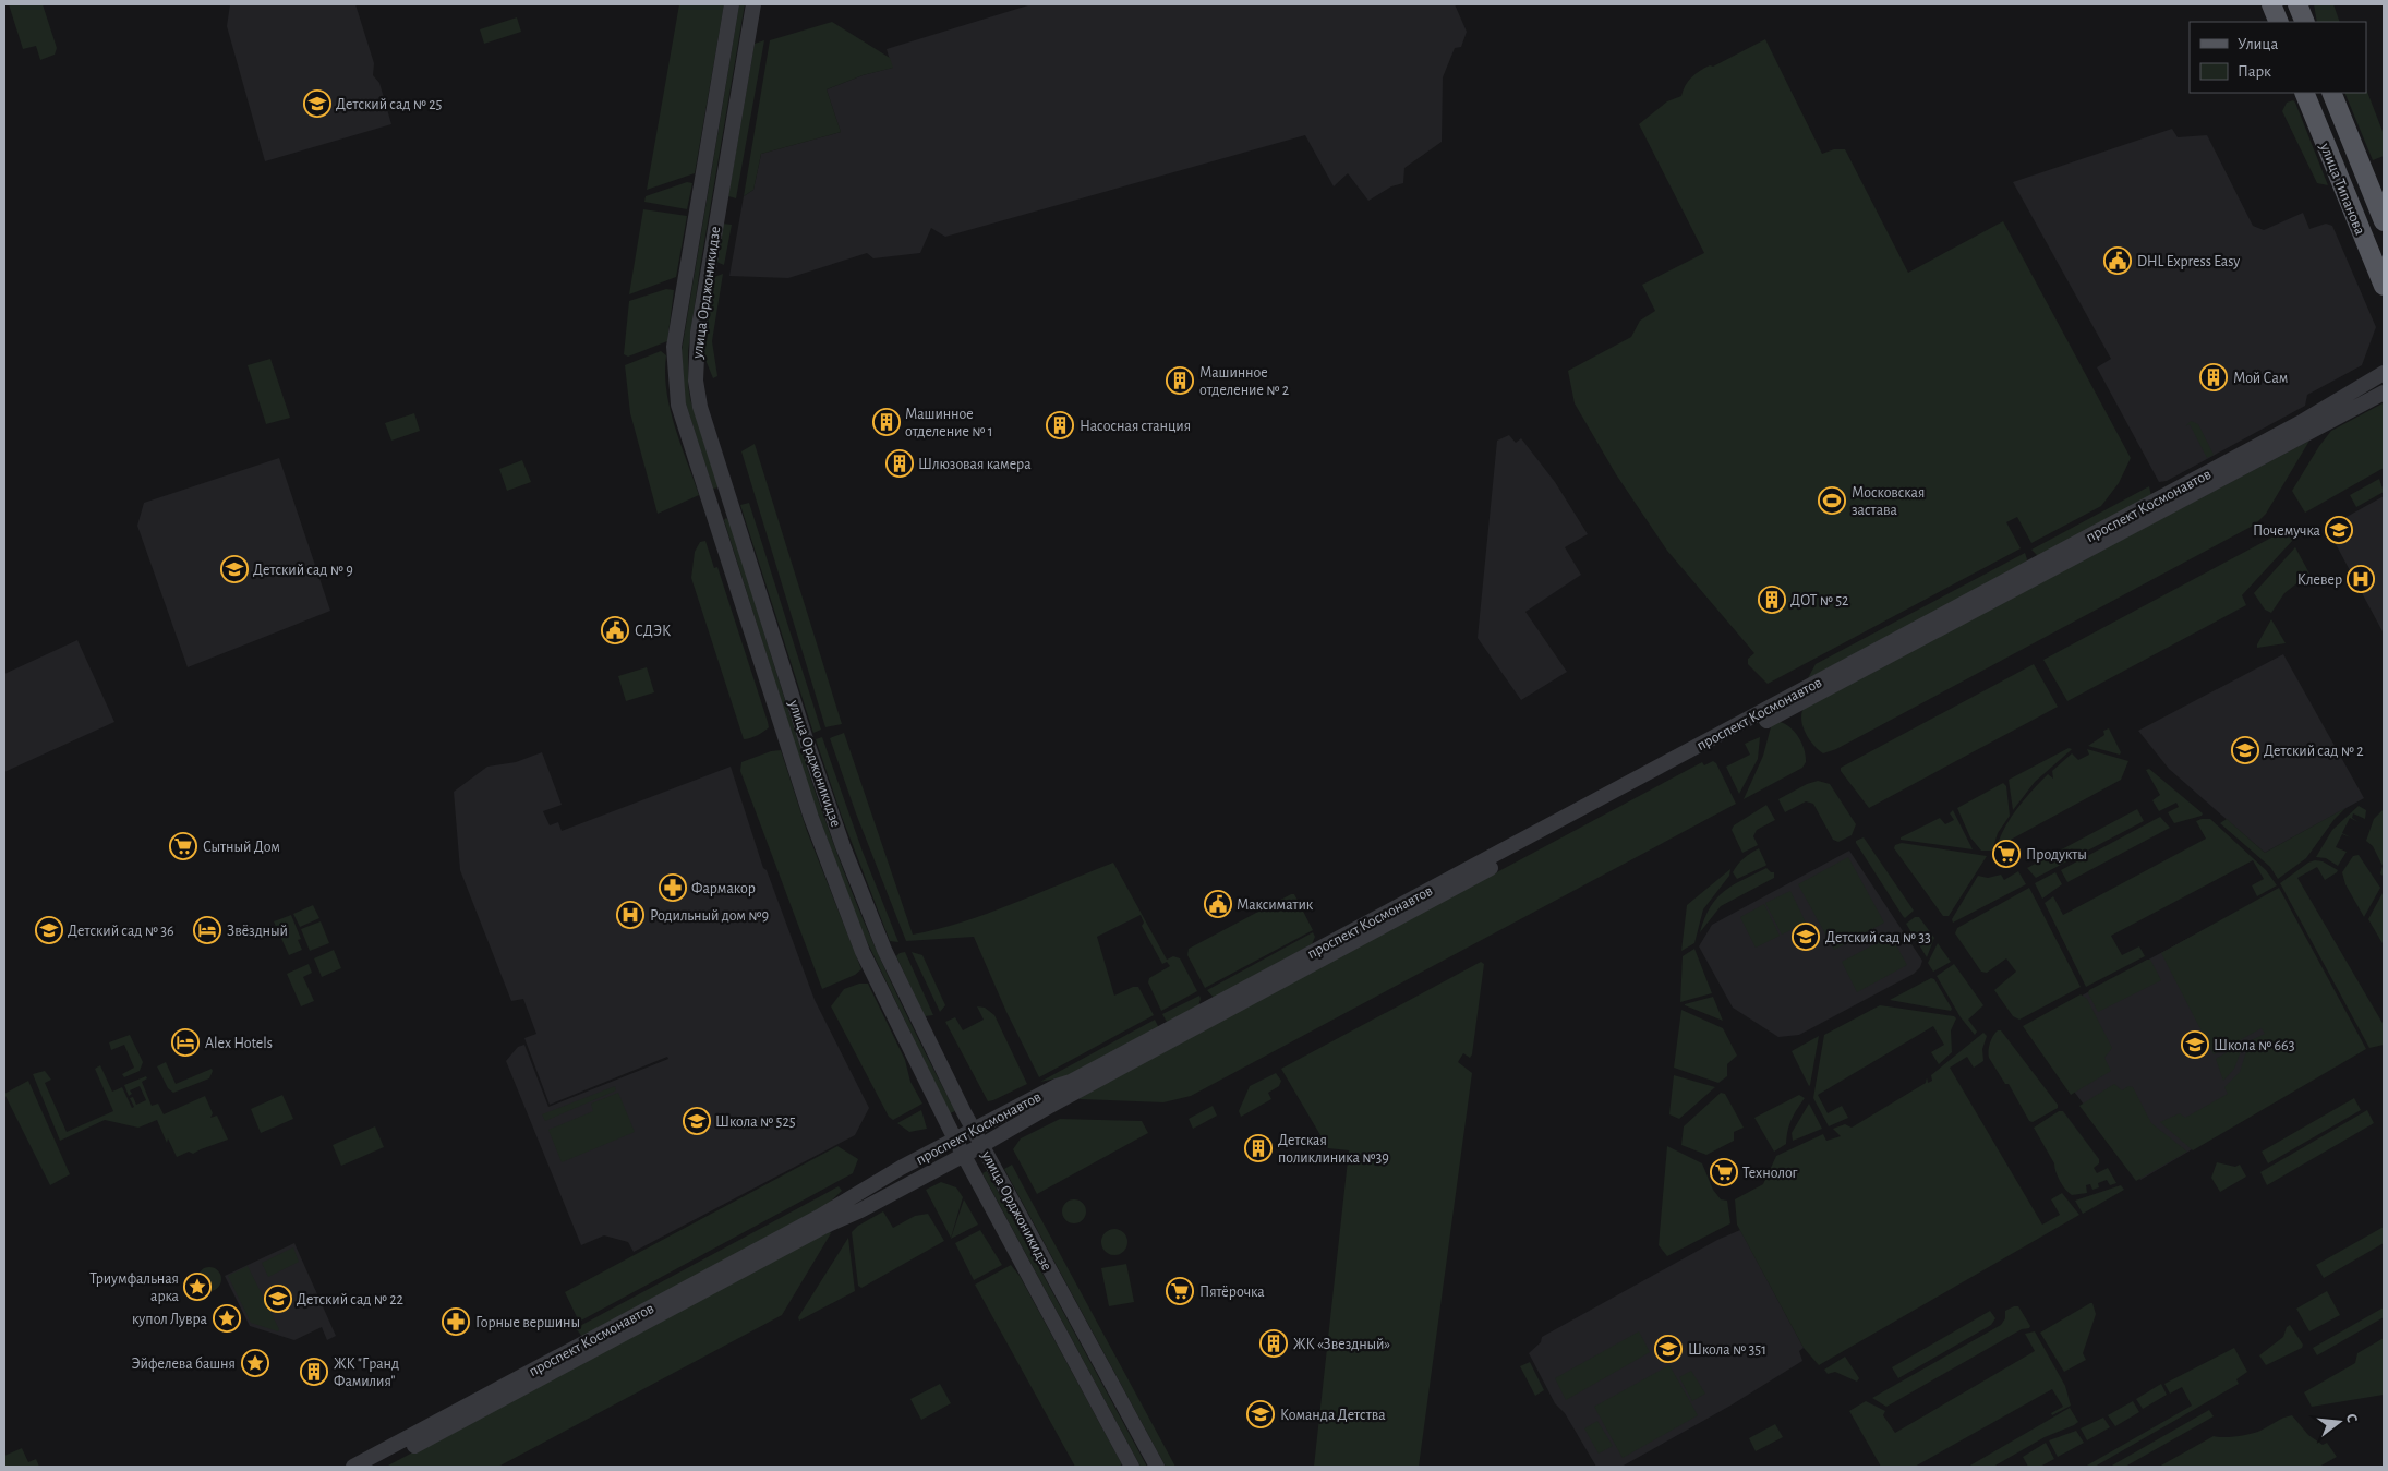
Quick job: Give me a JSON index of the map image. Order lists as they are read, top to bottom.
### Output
{
  "streets": {
    "main road": ["улица Типанова"],
    "street": ["улица Орджоникидзе", "проспект Космонавтов"]
  },
  "crossings": [
    ["улица Орджоникидзе", "проспект Космонавтов"]
  ],
  "places": {
    "school or university": [
      "Детский сад № 25",
      "Почемучка",
      "Детский сад № 9",
      "Детский сад № 2",
      "Детский сад № 36",
      "Детский сад № 33",
      "Школа № 663",
      "Школа № 525",
      "Детский сад № 22",
      "Школа № 351",
      "Команда Детства"
    ],
    "public building": ["DHL Express Easy", "СДЭК", "Максиматик"],
    "building": [
      "Мой Сам",
      "Машинное отделение № 2",
      "Машинное отделение № 1",
      "Насосная станция",
      "Шлюзовая камера",
      "ДОТ № 52",
      "Детская поликлиника №39",
      "ЖК «Звездный»",
      "ЖК \"Гранд Фамилия\""
    ],
    "sports": ["Московская застава"],
    "hospital": ["Клевер", "Родильный дом №9"],
    "supermarket": [
      "Сытный Дом",
      "Продукты",
      "Технолог",
      "Пятёрочка"
    ],
    "pharmacy": ["Фармакор", "Горные вершины"],
    "hotel": ["Звёздный", "Alex Hotels"],
    "place": ["Триумфальная арка", "купол Лувра", "Эйфелева башня"]
  },
  "legend": ["Улица", "Парк"],
  "north": "right"
}
